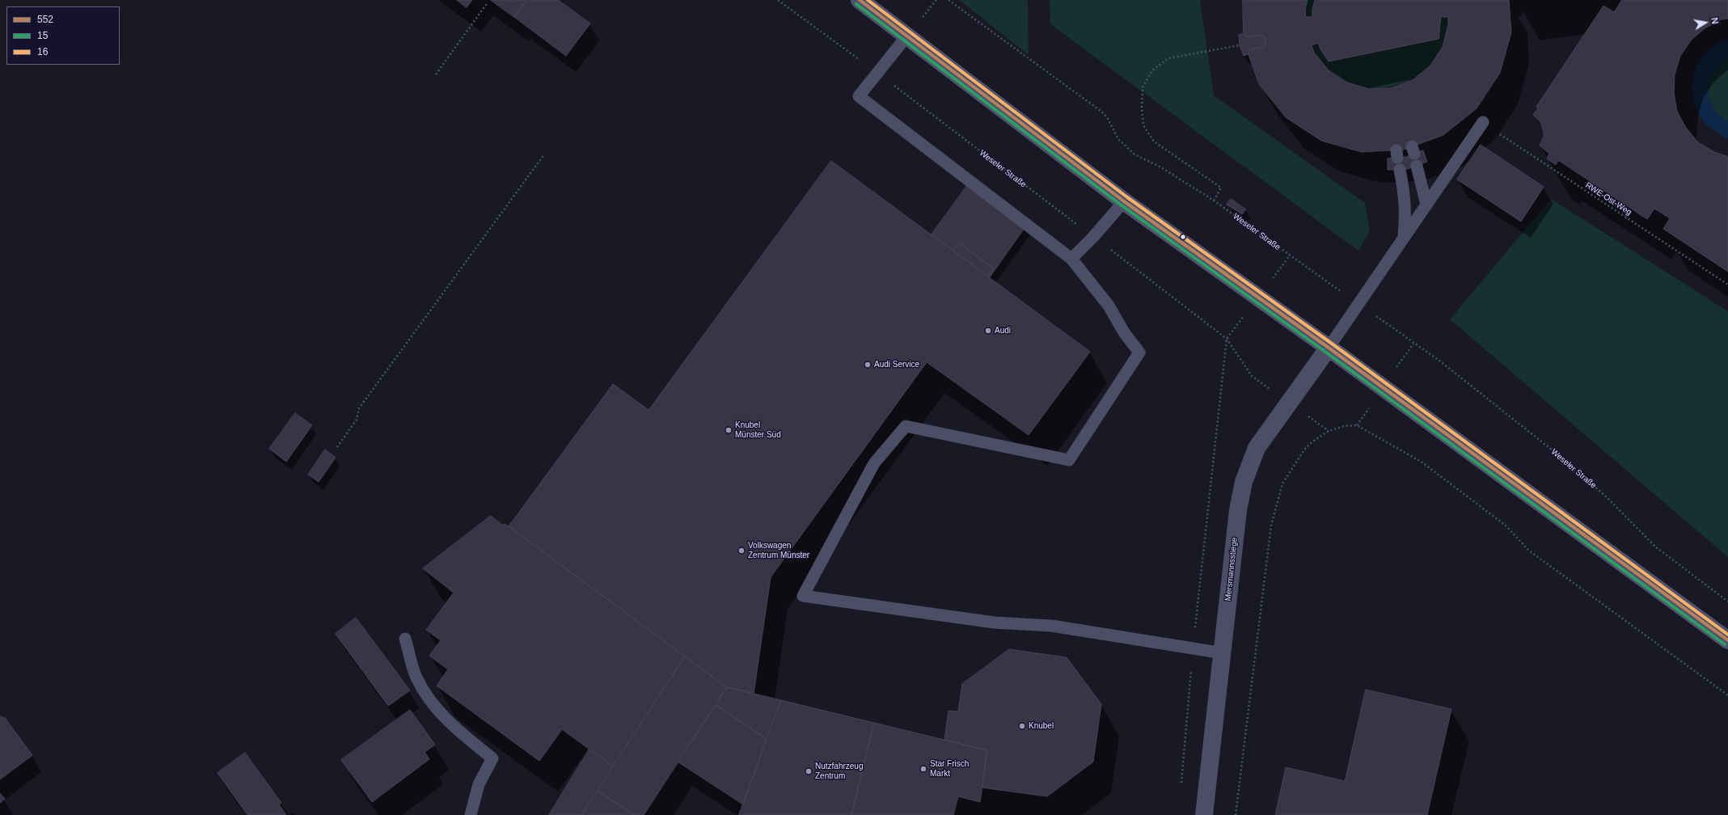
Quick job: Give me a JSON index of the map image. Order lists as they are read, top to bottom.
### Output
{
  "streets": {
    "street": ["Mersmannsstiege"],
    "path": ["Weseler Straße", "RWE-Ost-Weg"]
  },
  "places": [
    "Audi",
    "Audi Service",
    "Knubel Münster Süd",
    "Volkswagen Zentrum Münster",
    "Knubel",
    "Star Frisch Markt",
    "Nutzfahrzeug Zentrum"
  ],
  "lines": ["transit line 552", "transit line 16", "transit line 15"],
  "legend": ["552", "15", "16"],
  "north": "right"
}
